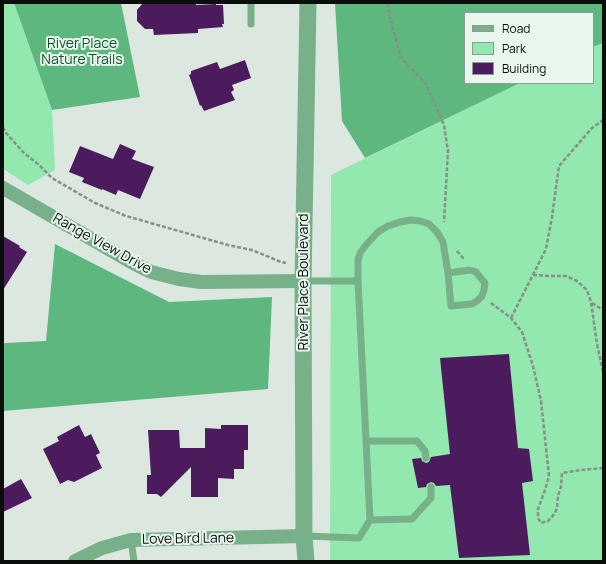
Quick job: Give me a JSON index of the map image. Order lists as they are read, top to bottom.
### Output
{
  "streets": {
    "street": ["Range View Drive", "River Place Boulevard", "Love Bird Lane"]
  },
  "crossings": [
    ["Range View Drive", "River Place Boulevard"],
    ["River Place Boulevard", "Love Bird Lane"]
  ],
  "parks": ["River Place Nature Trails"],
  "legend": ["Road", "Park", "Building"]
}
